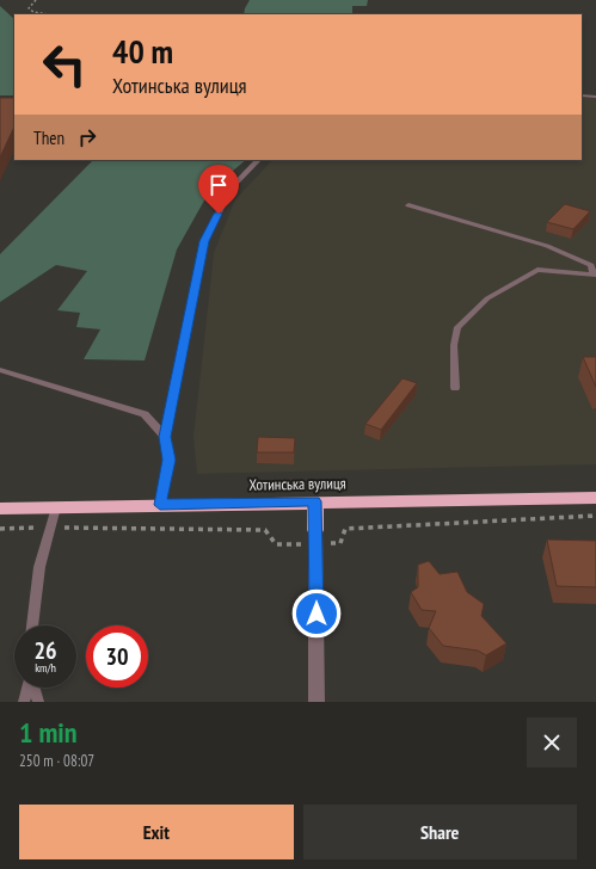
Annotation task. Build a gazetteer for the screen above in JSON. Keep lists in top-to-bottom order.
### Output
{
  "streets": {
    "highway": ["Хотинська вулиця"]
  },
  "page": {
    "turn": ["40 m", "Хотинська вулиця"],
    "then": "Then",
    "speed": "26 km/h",
    "limit": "30",
    "heading": ["1 min", "250 m · 08:07"],
    "buttons": ["Exit", "Share"]
  }
}
